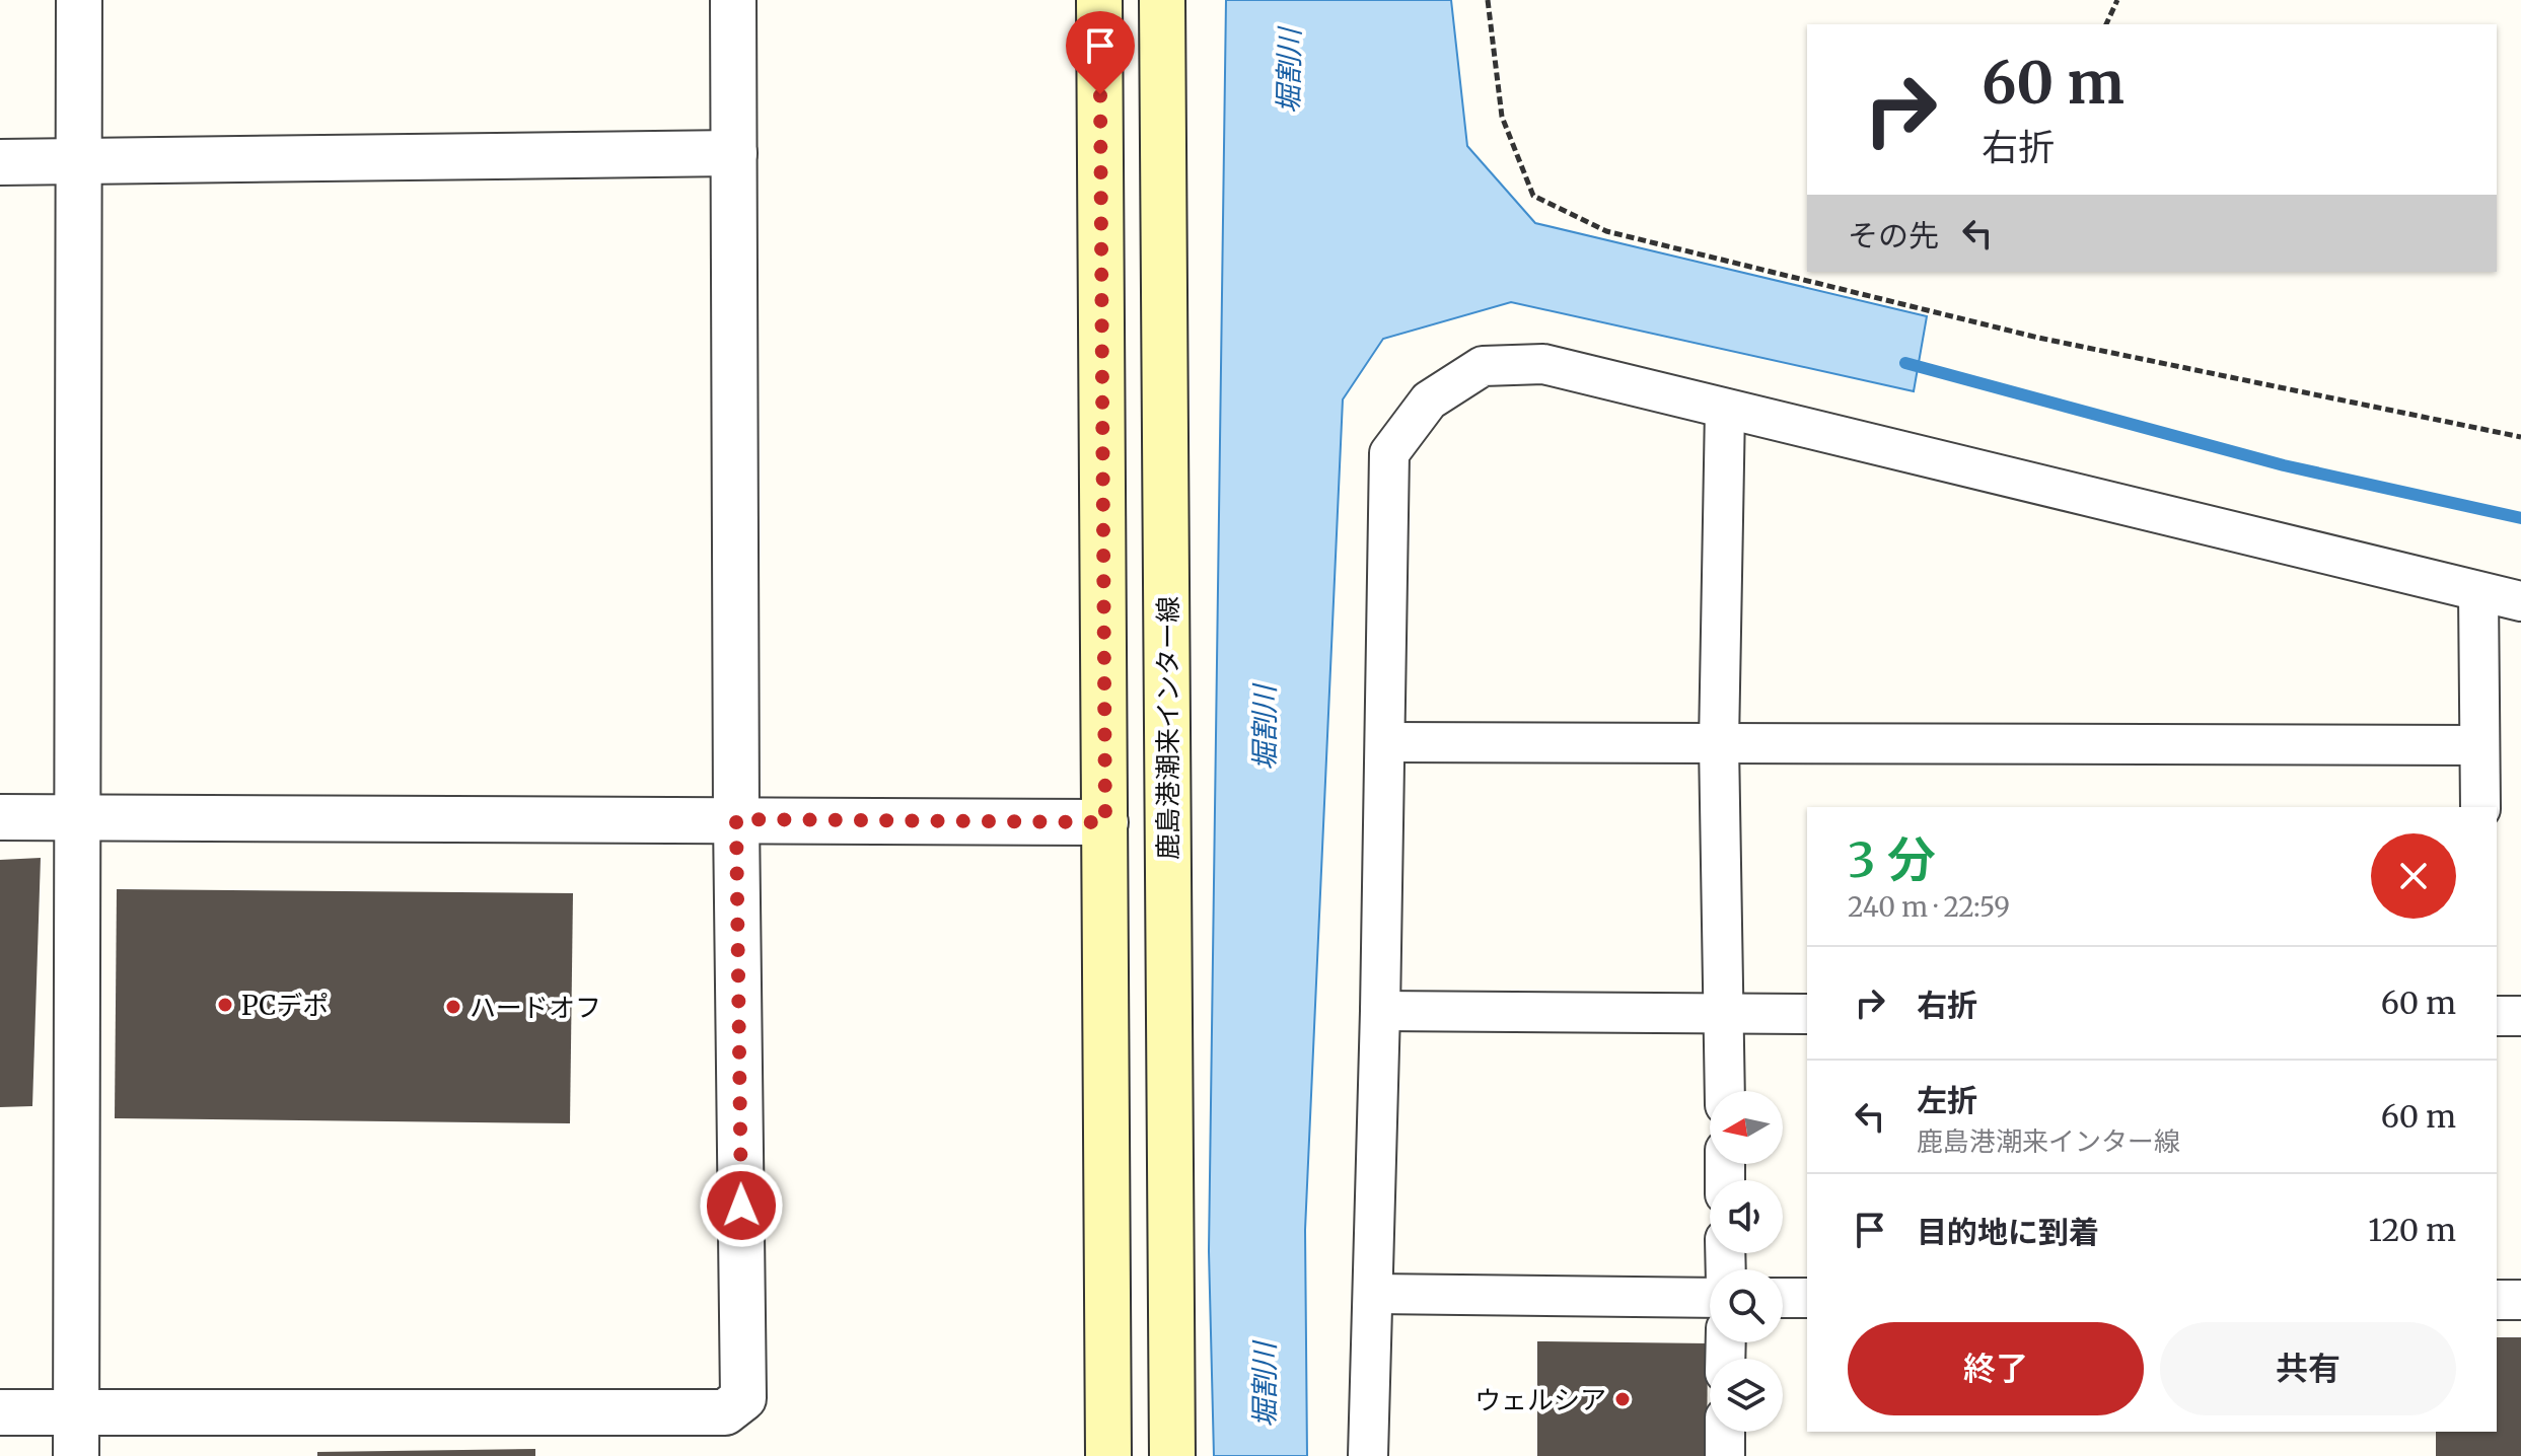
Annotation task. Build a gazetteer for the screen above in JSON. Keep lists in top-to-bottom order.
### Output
{
  "streets": {
    "main road": ["鹿島港潮来インター線"]
  },
  "water": ["堀割川"],
  "places": ["PCデポ", "ハードオフ", "ウェルシア"],
  "north": "left",
  "page": {
    "turn": ["60 m", "右折"],
    "then": "その先",
    "heading": ["3 分", "240 m · 22:59"],
    "list": [
      {
        "name": "右折",
        "value": "60 m"
      },
      {
        "name": "左折",
        "note": "鹿島港潮来インター線",
        "value": "60 m"
      },
      {
        "name": "目的地に到着",
        "value": "120 m"
      }
    ],
    "buttons": ["終了", "共有"]
  }
}
